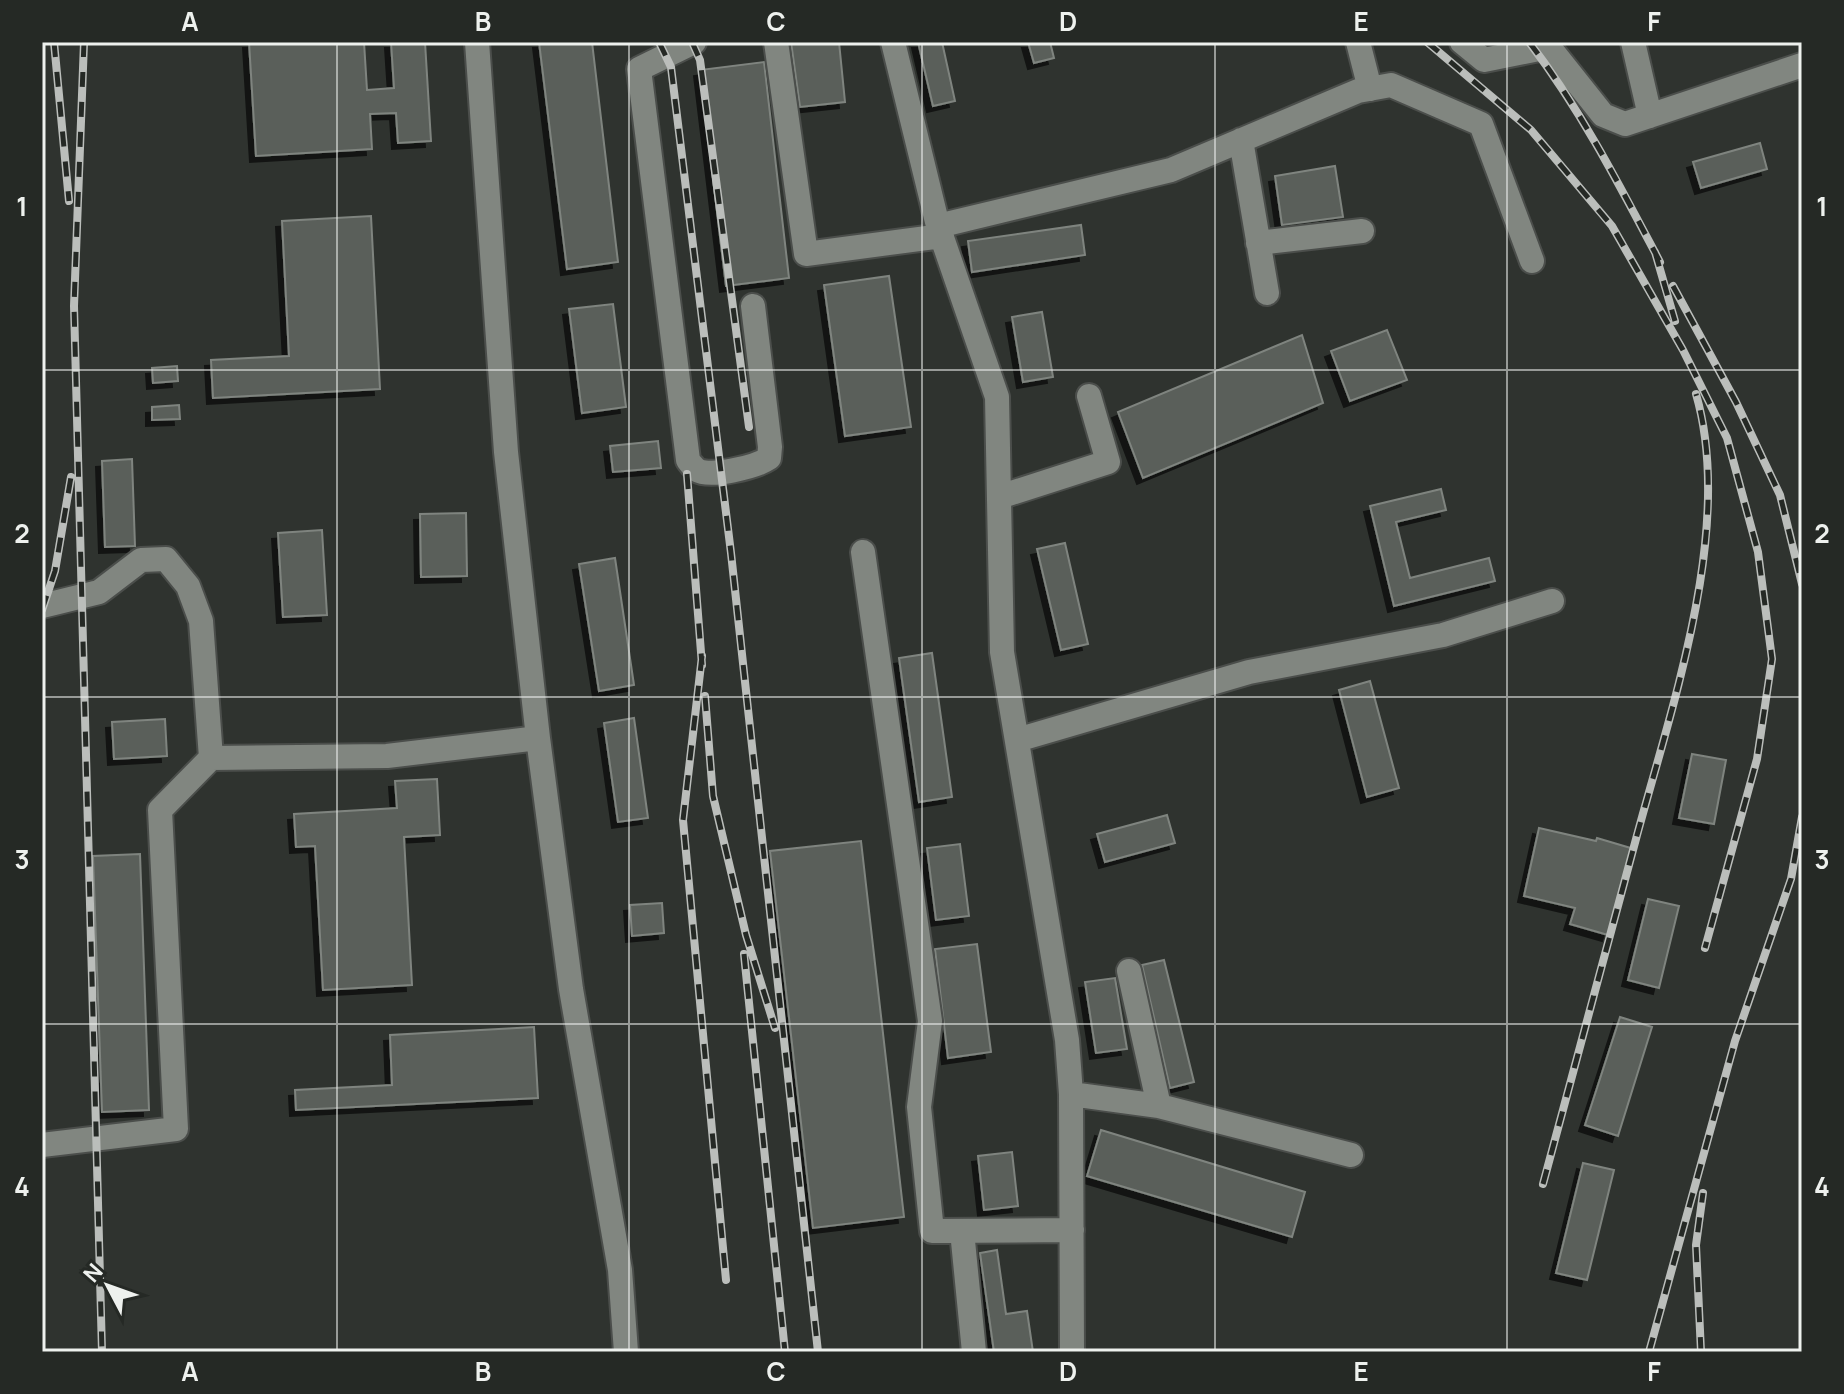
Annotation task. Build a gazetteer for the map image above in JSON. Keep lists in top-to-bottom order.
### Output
{
  "north": "top left",
  "grid": {
    "columns": [
      "A",
      "B",
      "C",
      "D",
      "E",
      "F"
    ],
    "rows": [
      "1",
      "2",
      "3",
      "4"
    ]
  }
}
